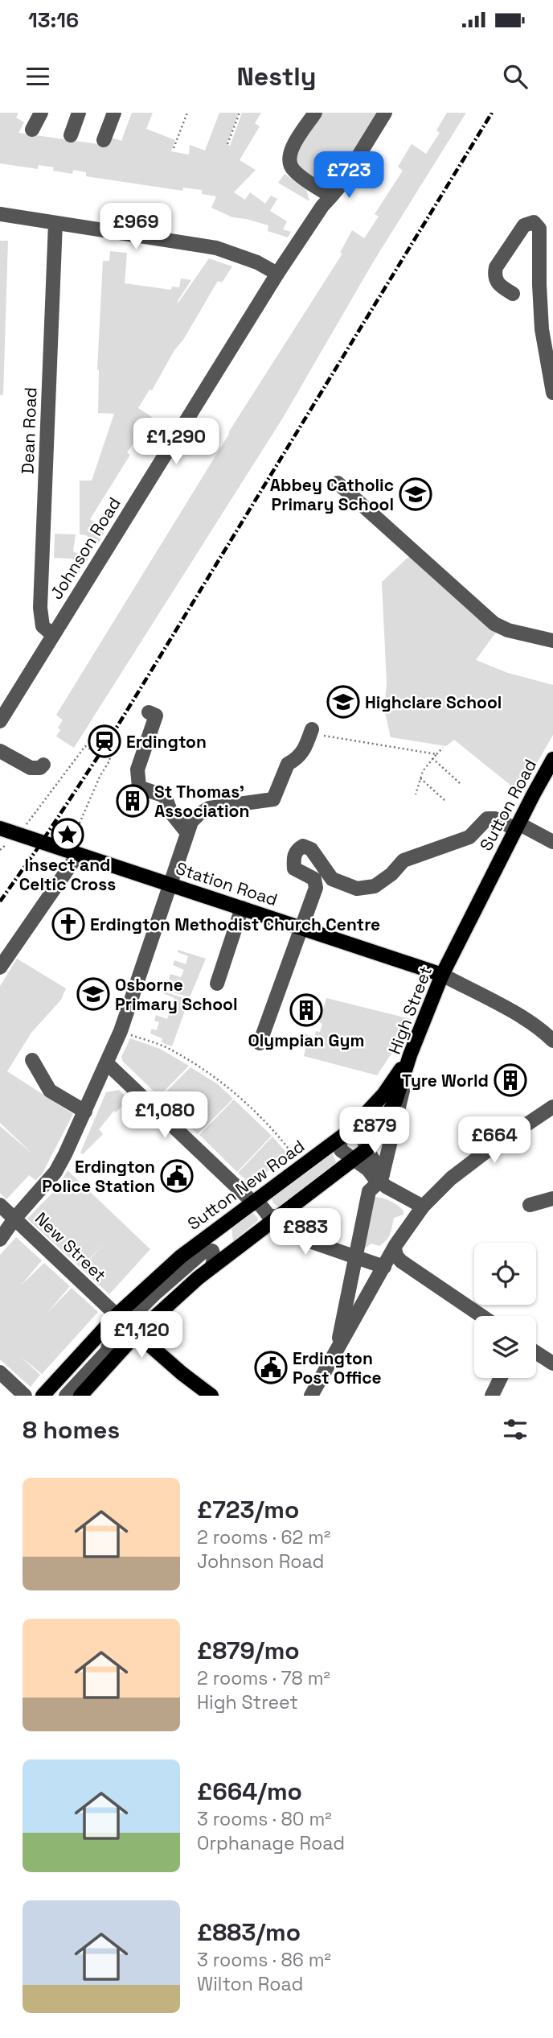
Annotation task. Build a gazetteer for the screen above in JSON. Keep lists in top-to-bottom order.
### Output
{
  "streets": {
    "main road": [
      "Sutton Road",
      "Station Road",
      "High Street",
      "Sutton New Road"
    ],
    "street": ["Dean Road", "Johnson Road", "New Street"]
  },
  "crossings": [
    ["Dean Road", "Johnson Road"],
    ["Sutton Road", "High Street"],
    ["Station Road", "High Street"],
    ["High Street", "Sutton New Road"],
    ["Sutton New Road", "New Street"]
  ],
  "places": {
    "school or university": ["Abbey Catholic Primary School", "Highclare School", "Osborne Primary School"],
    "station": ["Erdington"],
    "building": ["St Thomas' Association", "Olympian Gym", "Tyre World"],
    "place": ["Insect and Celtic Cross"],
    "church": ["Erdington Methodist Church Centre"],
    "public building": ["Erdington Police Station", "Erdington Post Office"]
  },
  "page": {
    "status": "13:16",
    "header": "Nestly",
    "price": [
      "£723",
      "£969",
      "£1,290",
      "£1,080",
      "£879",
      "£664",
      "£883",
      "£1,120"
    ],
    "heading": "8 homes",
    "list": [
      {
        "name": "£723/mo",
        "note": "2 rooms · 62 m² · Johnson Road"
      },
      {
        "name": "£879/mo",
        "note": "2 rooms · 78 m² · High Street"
      },
      {
        "name": "£664/mo",
        "note": "3 rooms · 80 m² · Orphanage Road"
      },
      {
        "name": "£883/mo",
        "note": "3 rooms · 86 m² · Wilton Road"
      }
    ]
  }
}
